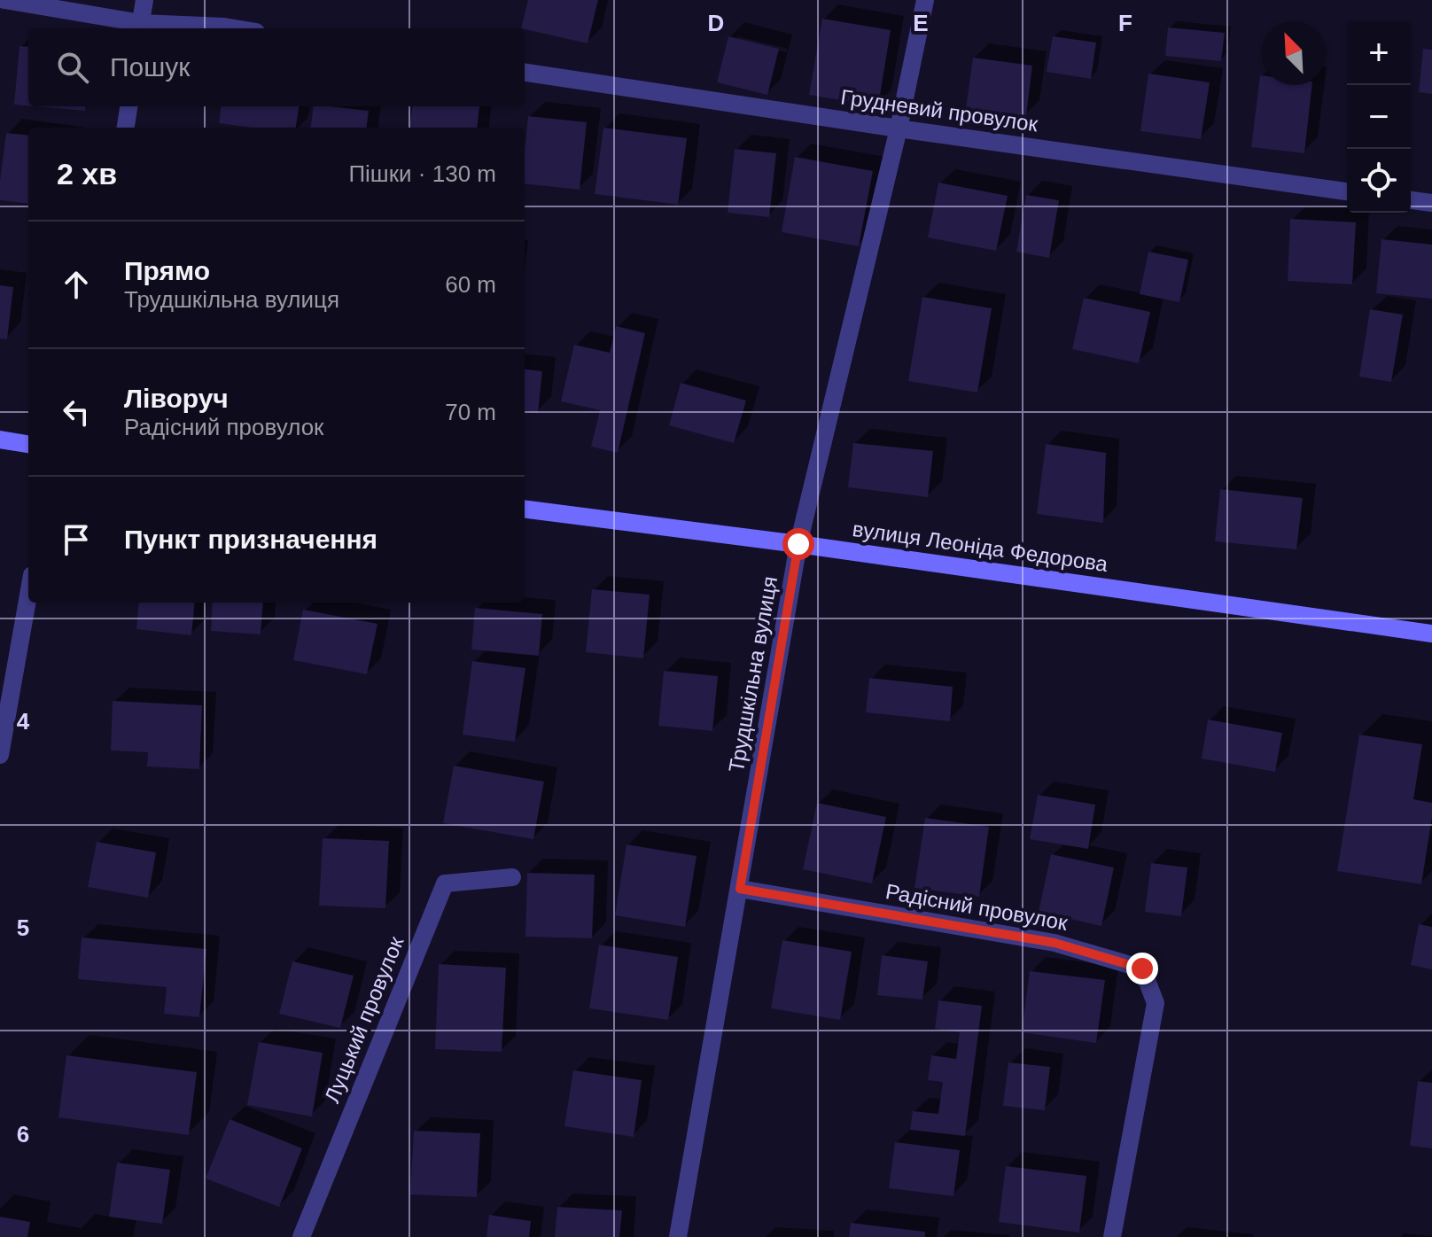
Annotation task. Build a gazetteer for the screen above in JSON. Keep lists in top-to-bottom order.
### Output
{
  "streets": {
    "street": [
      "Грудневий провулок",
      "вулиця Леоніда Федорова",
      "Трудшкільна вулиця",
      "Радісний провулок",
      "Луцький провулок"
    ]
  },
  "crossings": [
    ["Грудневий провулок", "Трудшкільна вулиця"],
    ["вулиця Леоніда Федорова", "Трудшкільна вулиця"],
    ["Трудшкільна вулиця", "Радісний провулок"]
  ],
  "north": "top left",
  "page": {
    "map_buttons": ["+", "−"],
    "search": "Пошук",
    "heading": ["2 хв", "Пішки · 130 m"],
    "list": [
      ["Прямо", "Трудшкільна вулиця", "60 m"],
      ["Ліворуч", "Радісний провулок", "70 m"],
      "Пункт призначення"
    ]
  },
  "grid": {
    "columns": ["D", "E", "F"],
    "rows": ["4", "5", "6"]
  }
}
